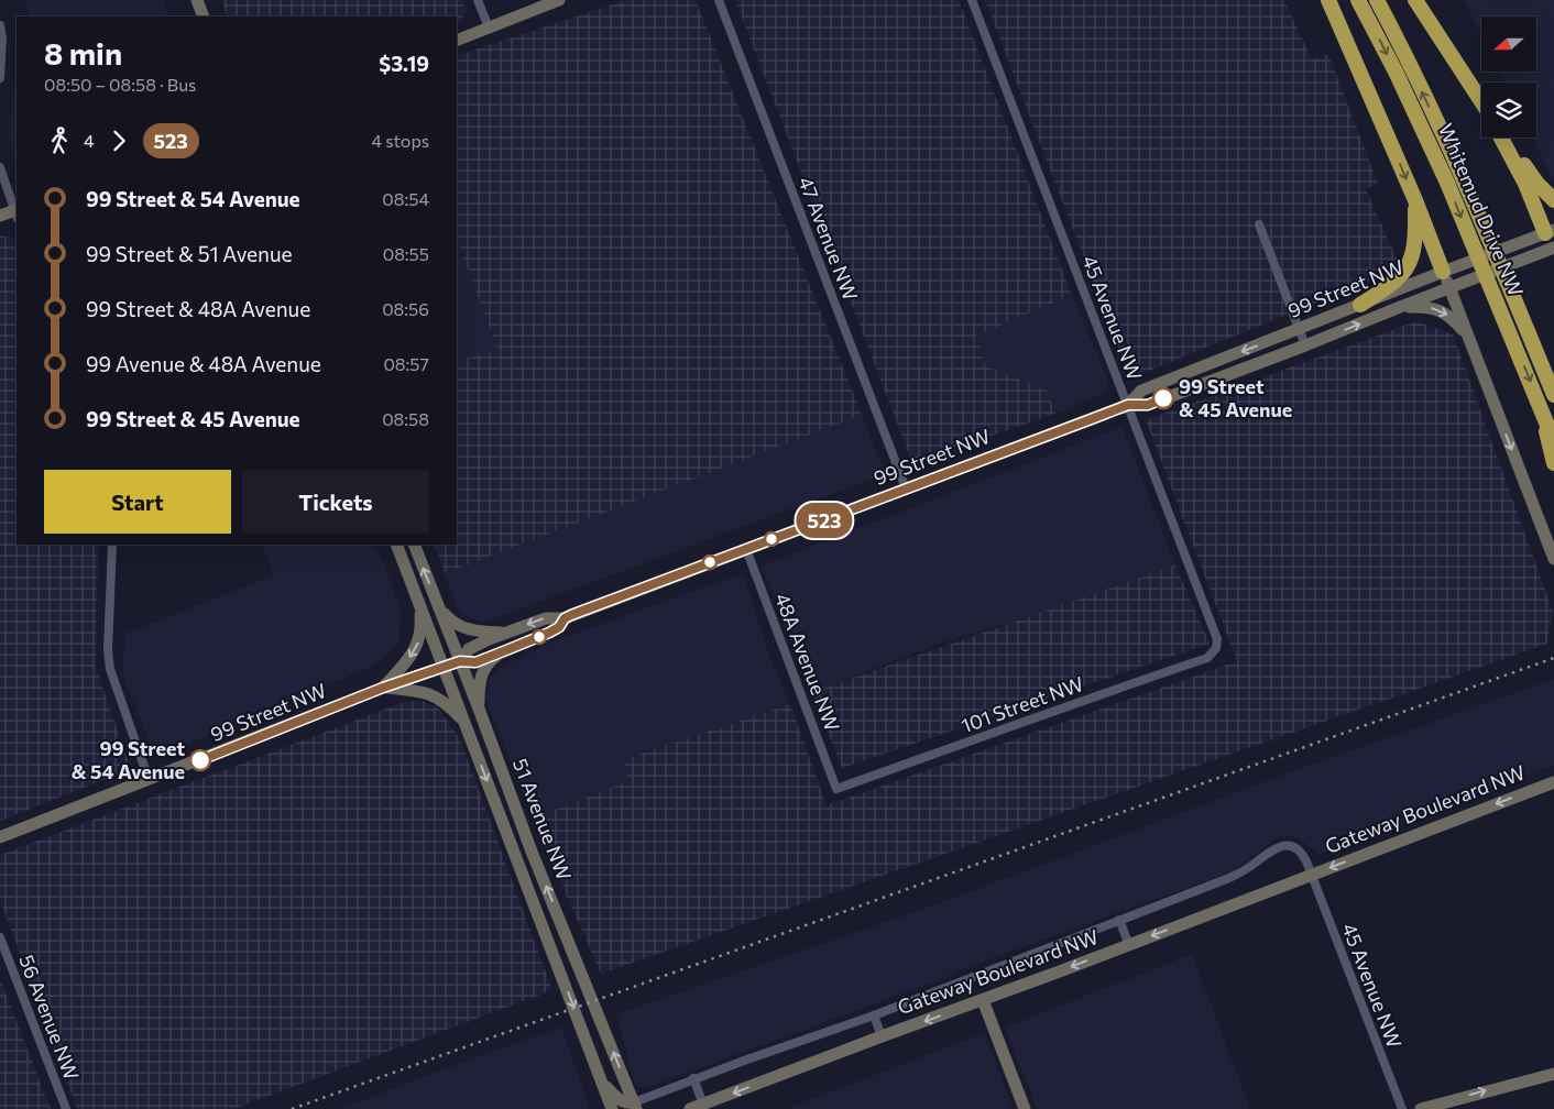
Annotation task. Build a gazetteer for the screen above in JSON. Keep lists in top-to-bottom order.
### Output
{
  "streets": {
    "highway": ["Whitemud Drive NW"],
    "main road": ["99 Street NW", "Gateway Boulevard NW", "51 Avenue NW"],
    "street": [
      "47 Avenue NW",
      "45 Avenue NW",
      "48A Avenue NW",
      "101 Street NW",
      "56 Avenue NW"
    ]
  },
  "crossings": [
    ["47 Avenue NW", "99 Street NW"],
    ["99 Street NW", "45 Avenue NW"],
    ["99 Street NW", "48A Avenue NW"],
    ["99 Street NW", "51 Avenue NW"],
    ["45 Avenue NW", "101 Street NW"],
    ["45 Avenue NW", "Gateway Boulevard NW"],
    ["48A Avenue NW", "101 Street NW"],
    ["Gateway Boulevard NW", "51 Avenue NW"]
  ],
  "places": ["99 Street & 45 Avenue", "99 Street & 54 Avenue"],
  "lines": ["bus line 523"],
  "north": "left",
  "page": {
    "on_map": "523",
    "heading": ["8 min", "08:50 – 08:58 · Bus", "$3.19"],
    "legs": ["4", "523", "4 stops"],
    "list": [
      {
        "name": "99 Street & 54 Avenue",
        "value": "08:54"
      },
      {
        "name": "99 Street & 51 Avenue",
        "value": "08:55"
      },
      {
        "name": "99 Street & 48A Avenue",
        "value": "08:56"
      },
      {
        "name": "99 Avenue & 48A Avenue",
        "value": "08:57"
      },
      {
        "name": "99 Street & 45 Avenue",
        "value": "08:58"
      }
    ],
    "buttons": ["Start", "Tickets"]
  }
}
